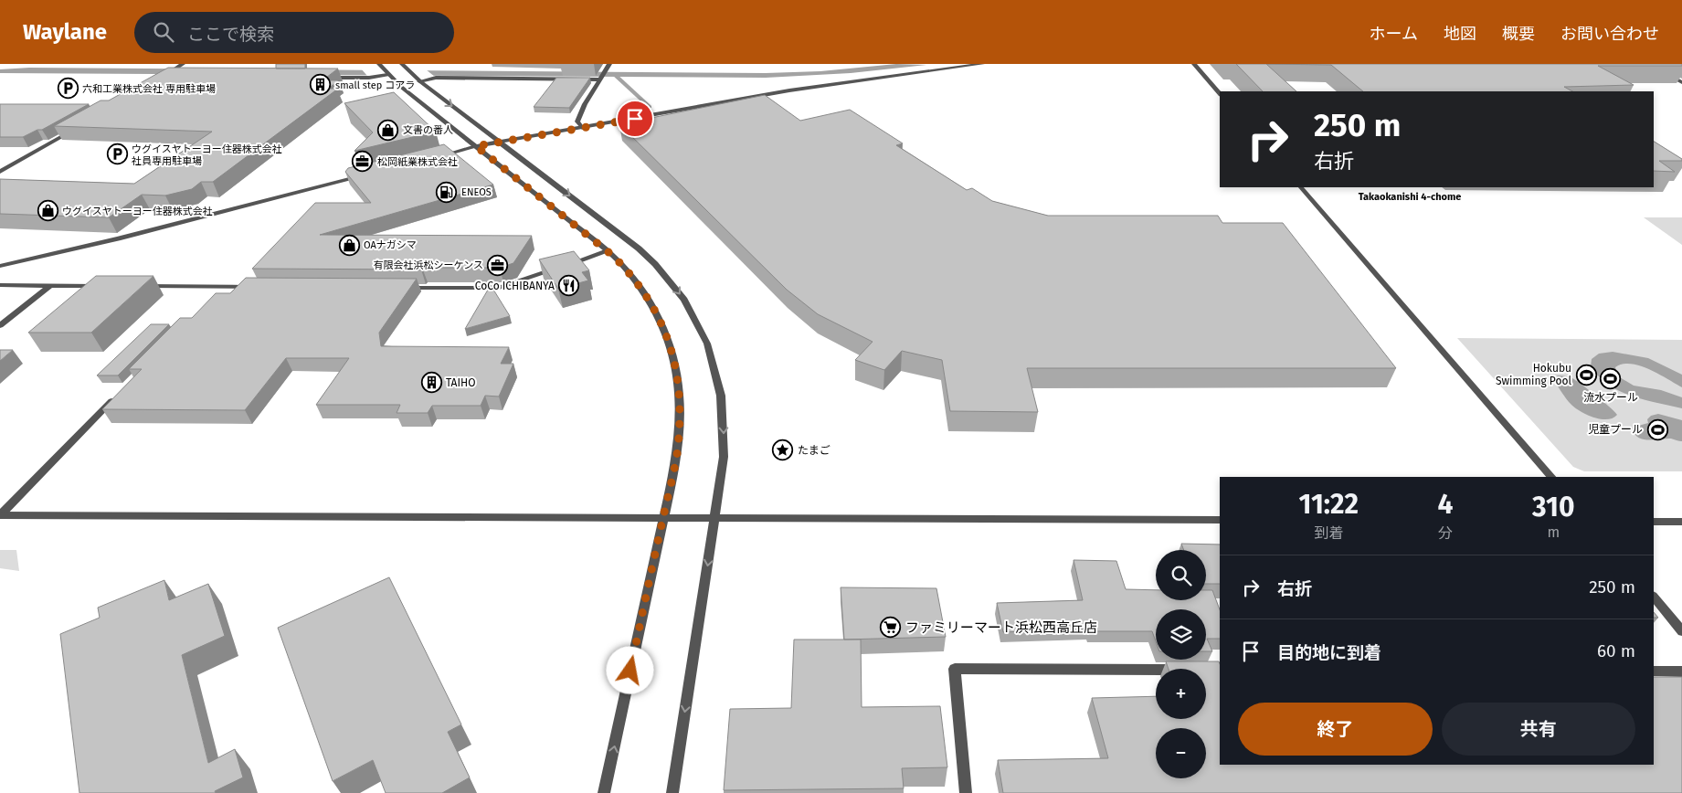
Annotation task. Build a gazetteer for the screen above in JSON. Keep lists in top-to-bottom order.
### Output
{
  "districts": ["Takaokanishi 4-chome"],
  "places": {
    "building": ["small step コアラ", "TAIHO"],
    "parking": ["六和工業株式会社 専用駐車場", "ウグイスヤトーヨー住器株式会社 社員専用駐車場"],
    "shop": ["文書の番人", "ウグイスヤトーヨー住器株式会社", "OAナガシマ"],
    "office": ["松岡紙業株式会社", "有限会社浜松シーケンス"],
    "fuel station": ["ENEOS"],
    "restaurant": ["CoCo ICHIBANYA"],
    "sports": ["Hokubu Swimming Pool", "流水プール", "児童プール"],
    "place": ["たまご"],
    "supermarket": ["ファミリーマート浜松西高丘店"]
  },
  "page": {
    "header": "Waylane",
    "search": "ここで検索",
    "nav": [
      "ホーム",
      "地図",
      "概要",
      "お問い合わせ"
    ],
    "turn": ["250 m", "右折"],
    "eta": [
      "11:22",
      "到着",
      "4",
      "分",
      "310",
      "m"
    ],
    "map_buttons": ["+", "−"],
    "list": [
      {
        "name": "右折",
        "value": "250 m"
      },
      {
        "name": "目的地に到着",
        "value": "60 m"
      }
    ],
    "buttons": ["終了", "共有"]
  }
}
